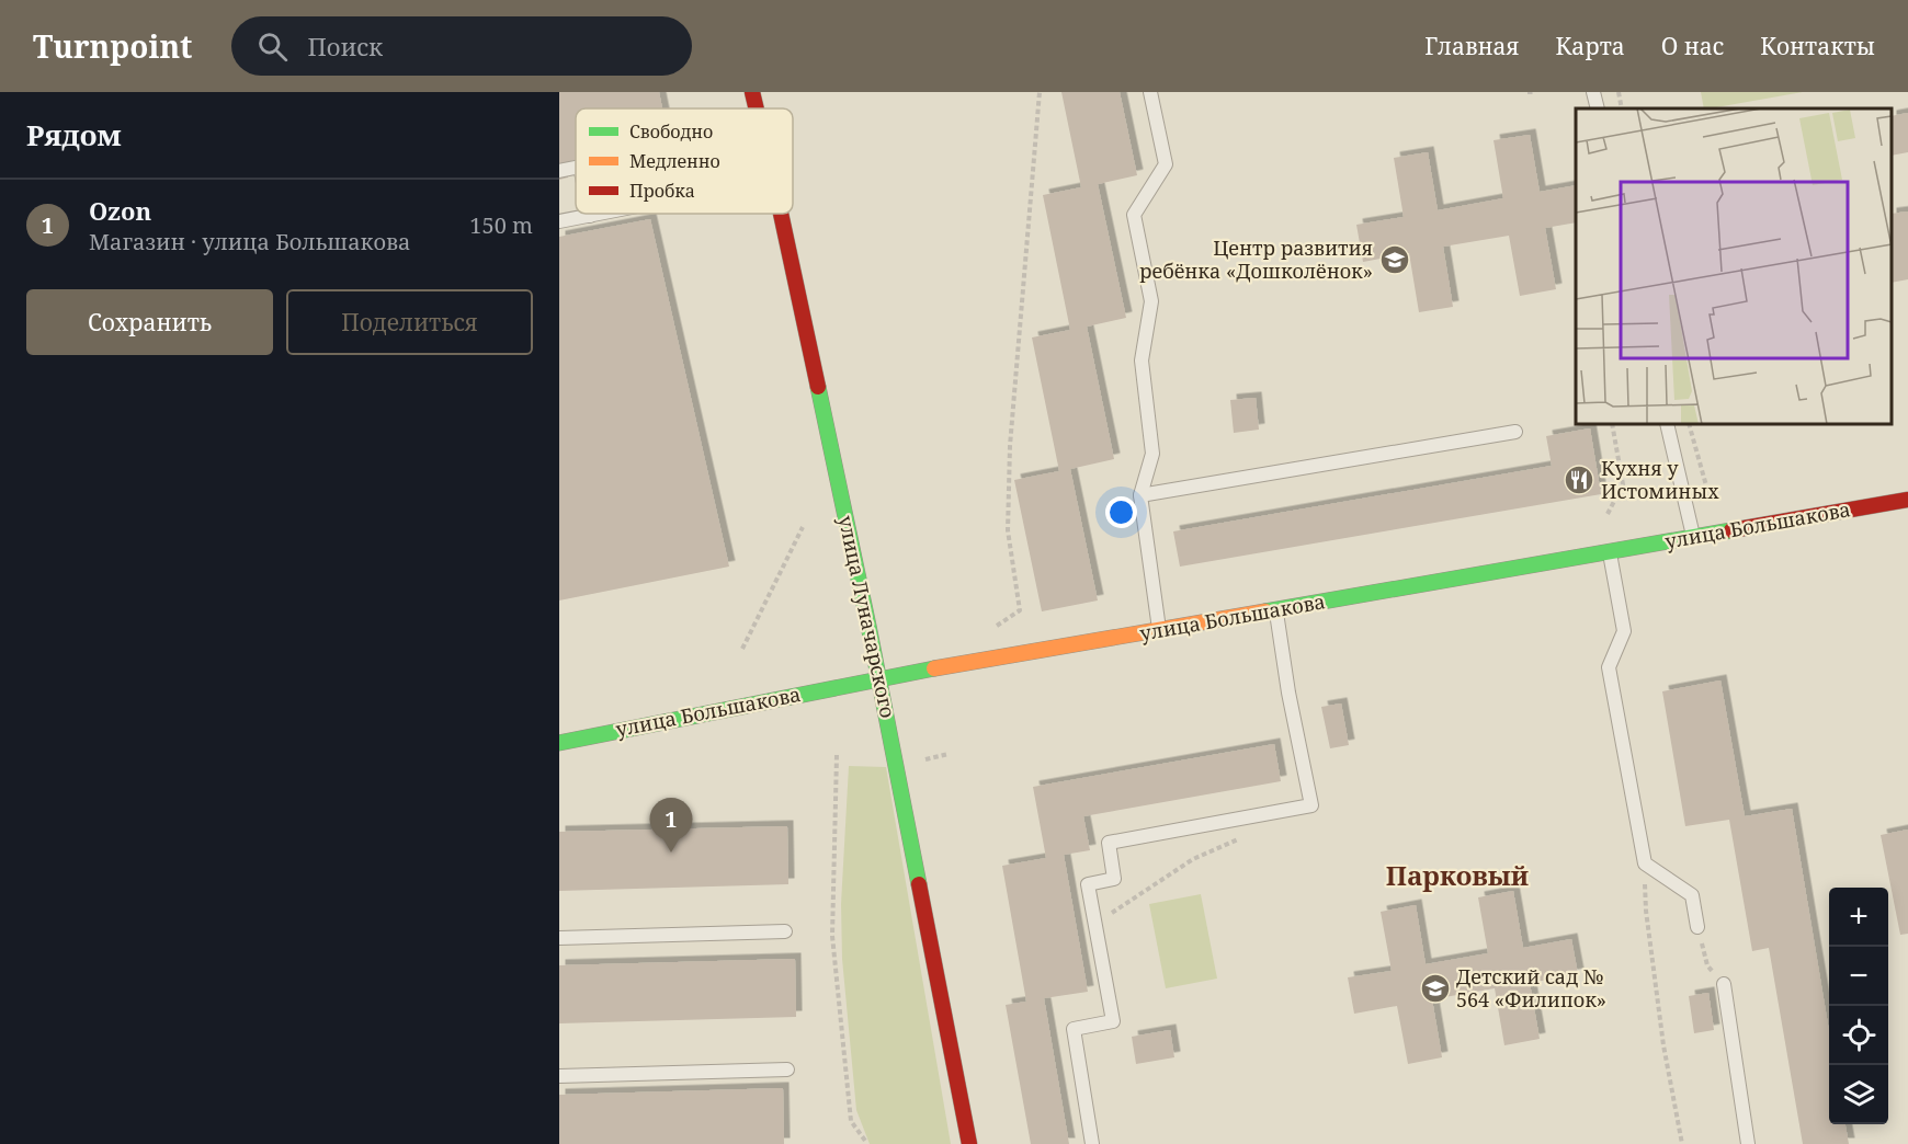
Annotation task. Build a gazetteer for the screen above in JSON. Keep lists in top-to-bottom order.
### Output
{
  "streets": {
    "street": ["улица Большакова", "улица Луначарского"]
  },
  "crossings": [
    ["улица Большакова", "улица Луначарского"]
  ],
  "districts": ["Парковый"],
  "places": {
    "school or university": ["Центр развития ребёнка «Дошколёнок»", "Детский сад № 564 «Филипок»"],
    "restaurant": ["Кухня у Истоминых"]
  },
  "legend": ["Свободно", "Медленно", "Пробка"],
  "page": {
    "header": "Turnpoint",
    "search": "Поиск",
    "nav": [
      "Главная",
      "Карта",
      "О нас",
      "Контакты"
    ],
    "heading": "Рядом",
    "list": [
      {
        "mark": "1",
        "name": "Ozon",
        "note": "Магазин · улица Большакова",
        "value": "150 m"
      }
    ],
    "buttons": ["Сохранить", "Поделиться"],
    "pins": "1",
    "map_buttons": ["+", "−"]
  }
}
